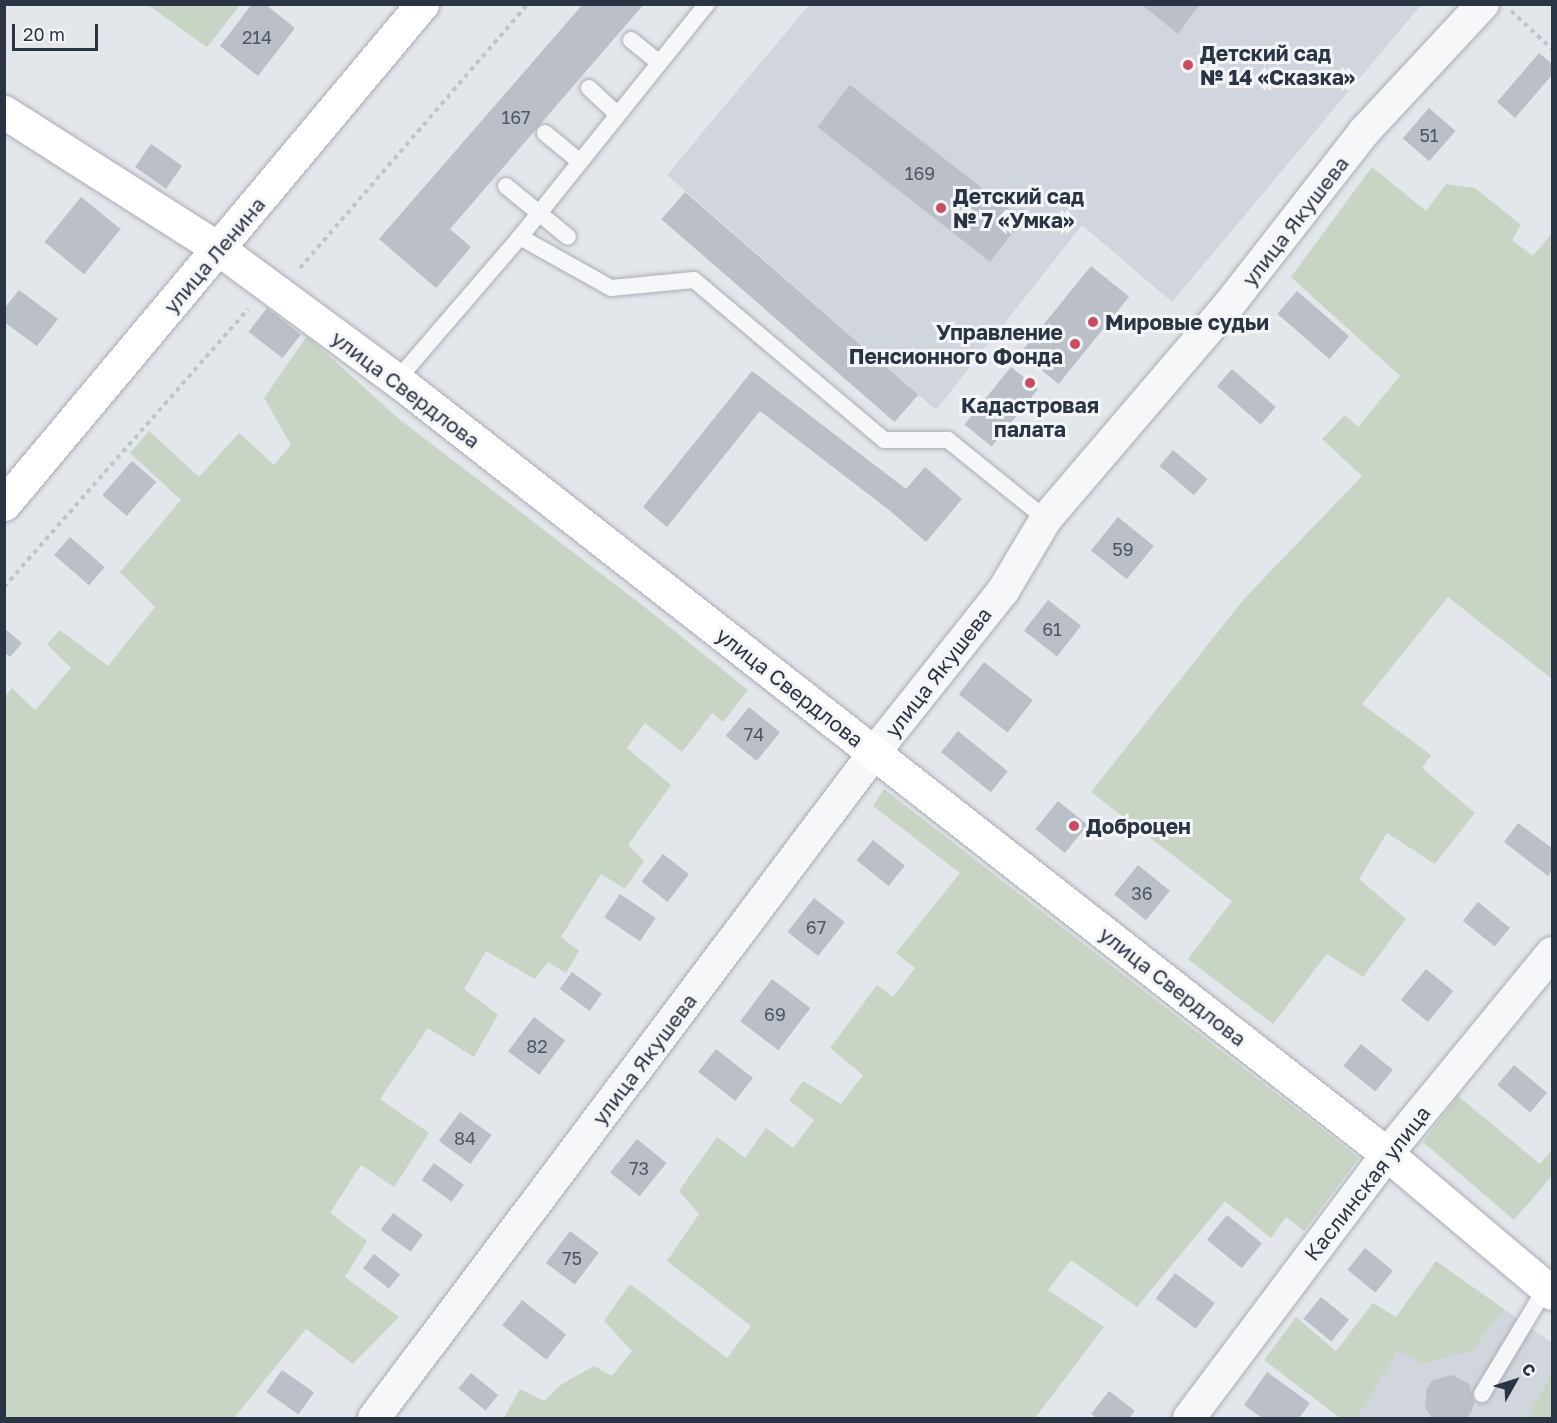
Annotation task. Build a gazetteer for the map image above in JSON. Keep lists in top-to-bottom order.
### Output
{
  "streets": {
    "street": [
      "улица Якушева",
      "улица Ленина",
      "улица Свердлова",
      "Каслинская улица"
    ]
  },
  "crossings": [
    ["улица Якушева", "улица Свердлова"],
    ["улица Ленина", "улица Свердлова"],
    ["улица Свердлова", "Каслинская улица"]
  ],
  "places": [
    "Детский сад № 14 «Сказка»",
    "Детский сад № 7 «Умка»",
    "Мировые судьи",
    "Управление Пенсионного Фонда",
    "Кадастровая палата",
    "Доброцен"
  ],
  "house_numbers": [
    "214",
    "167",
    "51",
    "169",
    "59",
    "61",
    "74",
    "36",
    "67",
    "69",
    "82",
    "84",
    "73",
    "75"
  ],
  "scale_bar": "20 m",
  "north": "top right"
}
